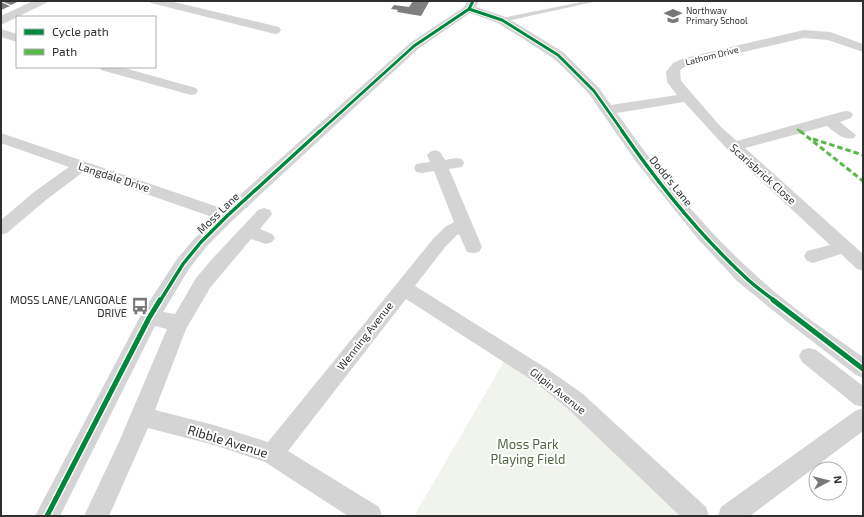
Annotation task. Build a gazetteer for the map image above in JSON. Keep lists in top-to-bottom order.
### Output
{
  "streets": {
    "street": [
      "Lathom Drive",
      "Scarisbrick Close",
      "Langdale Drive",
      "Dodd's Lane",
      "Moss Lane",
      "Wenning Avenue",
      "Gilpin Avenue",
      "Ribble Avenue"
    ]
  },
  "crossings": [
    ["Lathom Drive", "Scarisbrick Close"],
    ["Langdale Drive", "Moss Lane"],
    ["Dodd's Lane", "Moss Lane"],
    ["Wenning Avenue", "Gilpin Avenue"],
    ["Wenning Avenue", "Ribble Avenue"]
  ],
  "parks": ["Moss Park Playing Field"],
  "places": {
    "school or university": ["Northway Primary School"],
    "bus stop": ["MOSS LANE/LANGOALE DRIVE"]
  },
  "legend": ["Cycle path", "Path"],
  "north": "right"
}
